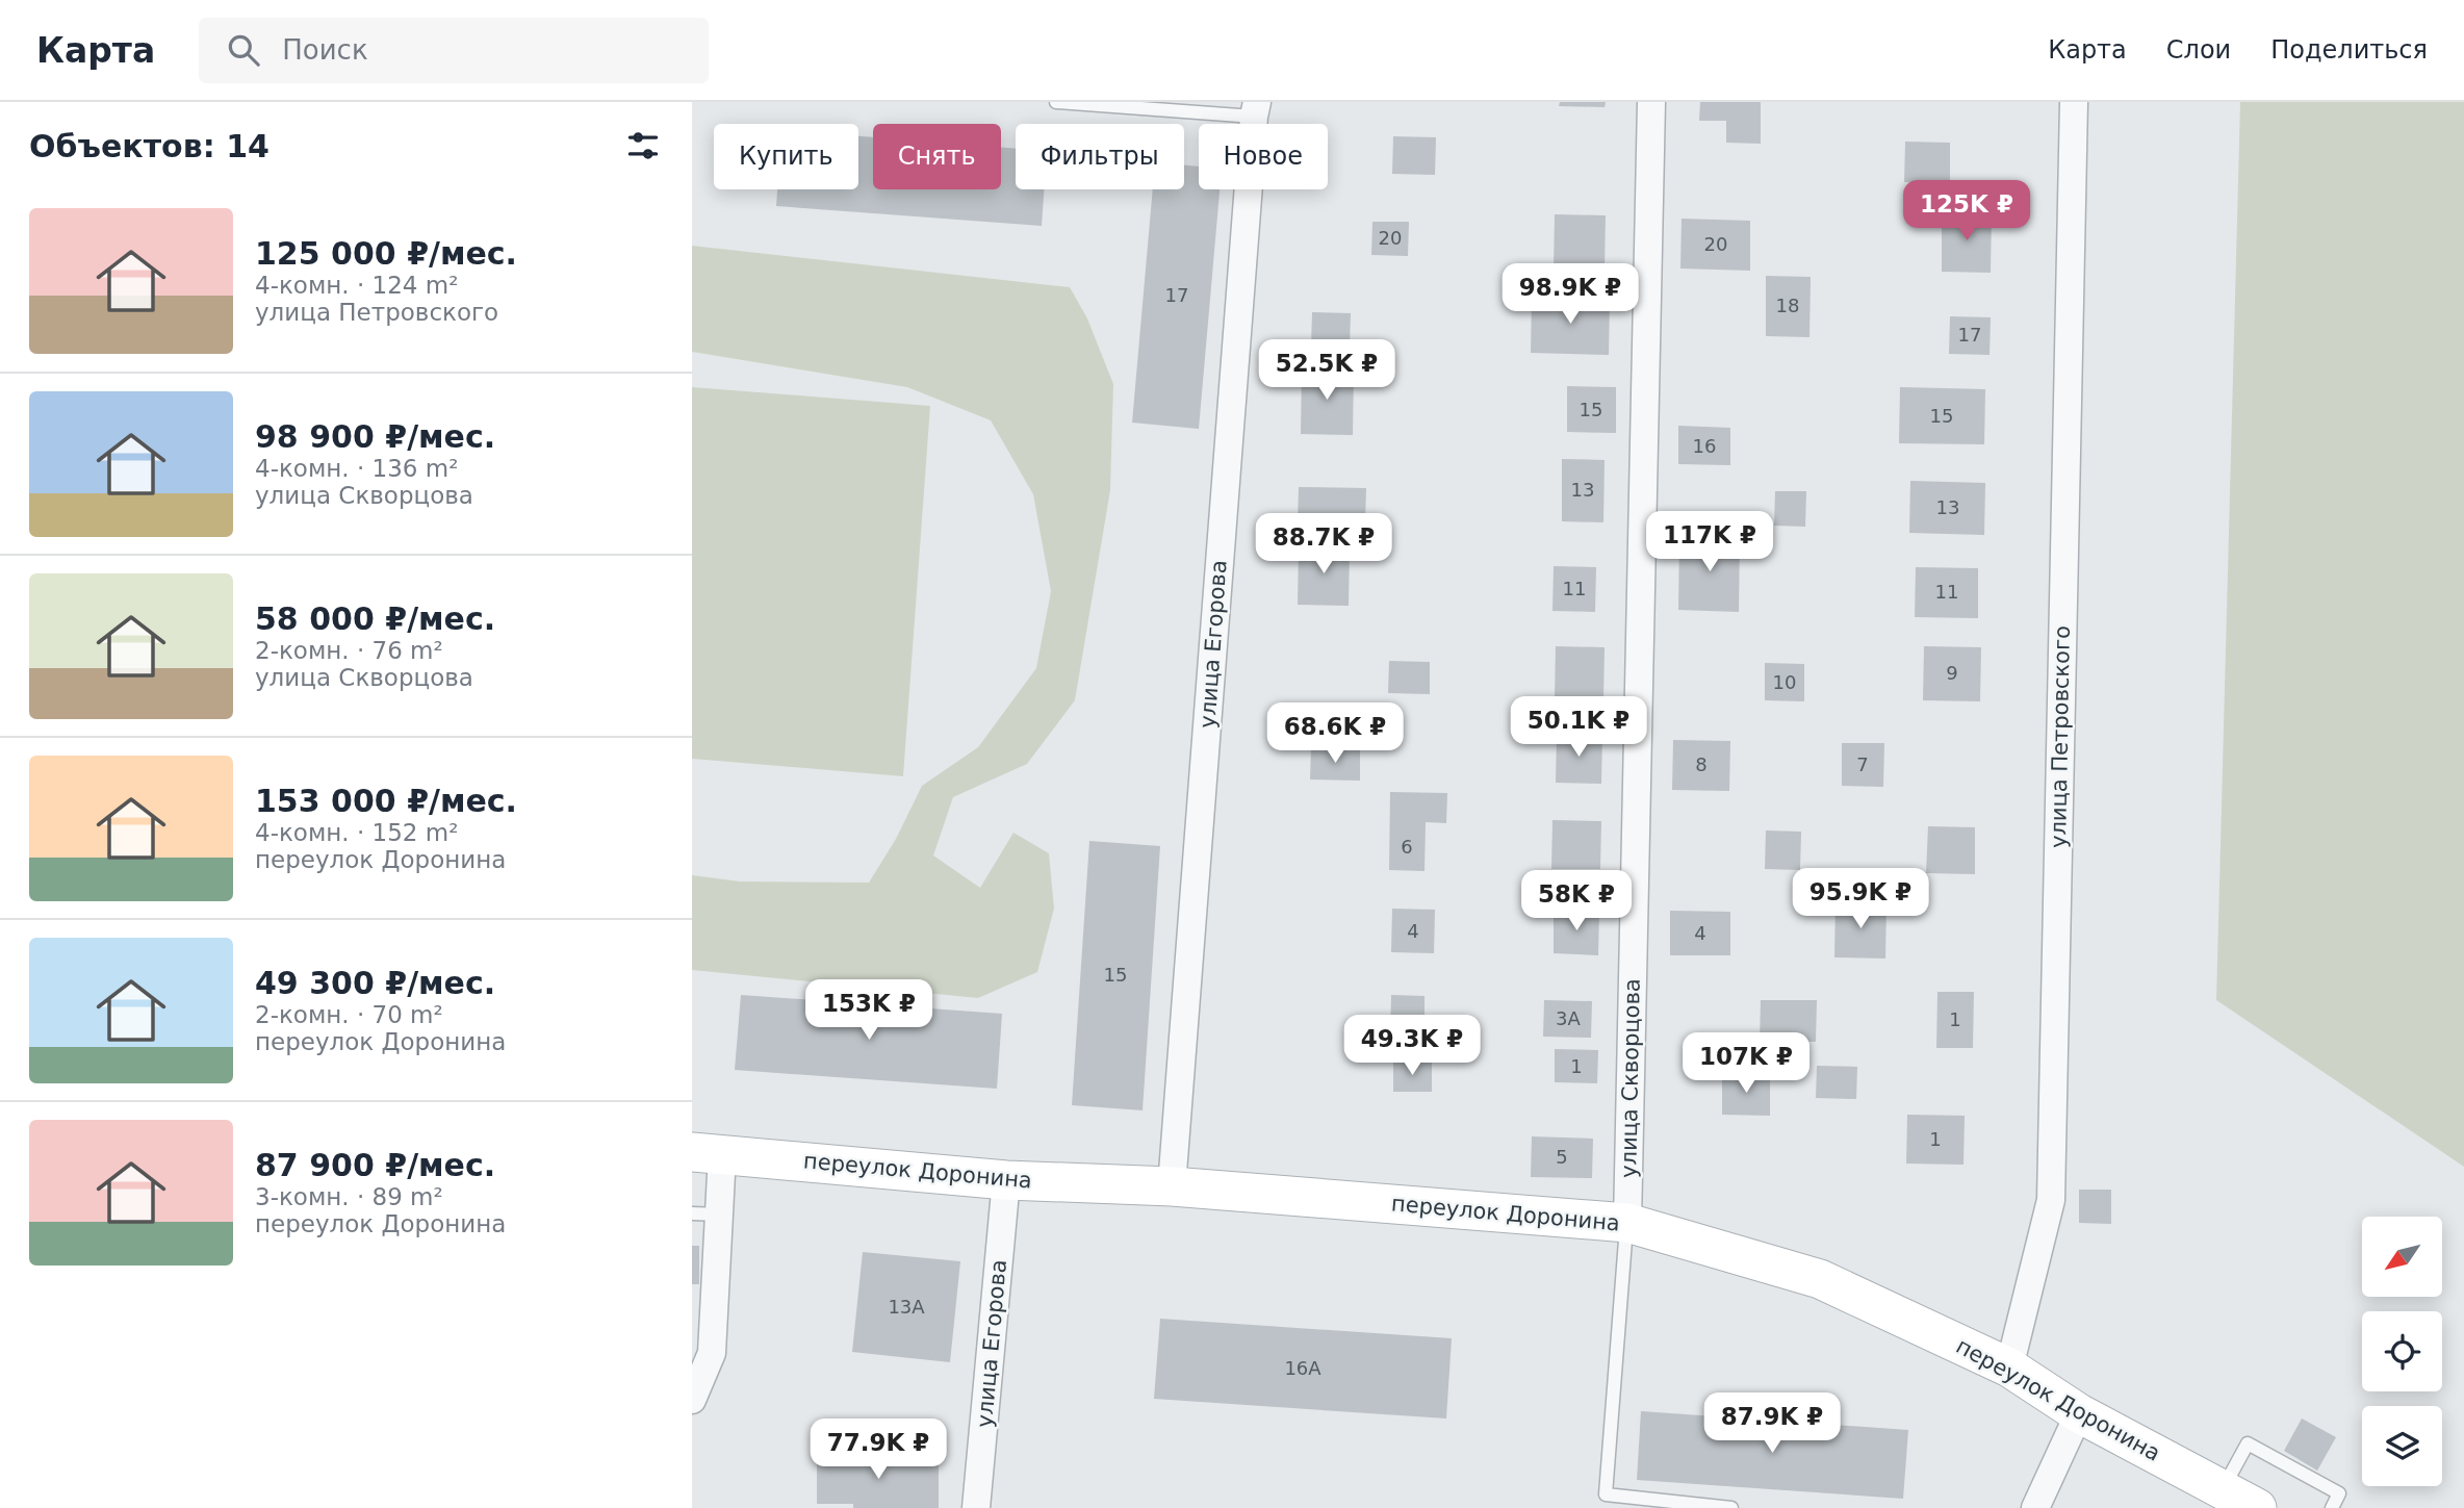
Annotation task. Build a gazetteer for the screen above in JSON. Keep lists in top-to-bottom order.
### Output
{
  "streets": {
    "main road": ["переулок Доронина"],
    "street": ["улица Егорова", "улица Петровского", "улица Скворцова"]
  },
  "crossings": [
    ["улица Егорова", "переулок Доронина"],
    ["улица Петровского", "переулок Доронина"],
    ["улица Скворцова", "переулок Доронина"]
  ],
  "house_numbers": [
    "20",
    "20",
    "17",
    "18",
    "17",
    "15",
    "15",
    "16",
    "13",
    "13",
    "11",
    "11",
    "9",
    "10",
    "8",
    "7",
    "6",
    "4",
    "4",
    "15",
    "3А",
    "1",
    "1",
    "1",
    "5",
    "13А",
    "16А"
  ],
  "north": "bottom left",
  "page": {
    "header": "Карта",
    "search": "Поиск",
    "nav": ["Карта", "Слои", "Поделиться"],
    "heading": "Объектов: 14",
    "chip": [
      "Купить",
      "Снять",
      "Фильтры",
      "Новое"
    ],
    "price": [
      "125K ₽",
      "98.9K ₽",
      "52.5K ₽",
      "117K ₽",
      "88.7K ₽",
      "50.1K ₽",
      "68.6K ₽",
      "95.9K ₽",
      "58K ₽",
      "153K ₽",
      "49.3K ₽",
      "107K ₽",
      "87.9K ₽",
      "77.9K ₽"
    ],
    "list": [
      {
        "name": "125 000 ₽/мес.",
        "note": "4-комн. · 124 m² · улица Петровского"
      },
      {
        "name": "98 900 ₽/мес.",
        "note": "4-комн. · 136 m² · улица Скворцова"
      },
      {
        "name": "58 000 ₽/мес.",
        "note": "2-комн. · 76 m² · улица Скворцова"
      },
      {
        "name": "153 000 ₽/мес.",
        "note": "4-комн. · 152 m² · переулок Доронина"
      },
      {
        "name": "49 300 ₽/мес.",
        "note": "2-комн. · 70 m² · переулок Доронина"
      },
      {
        "name": "87 900 ₽/мес.",
        "note": "3-комн. · 89 m² · переулок Доронина"
      }
    ]
  }
}
